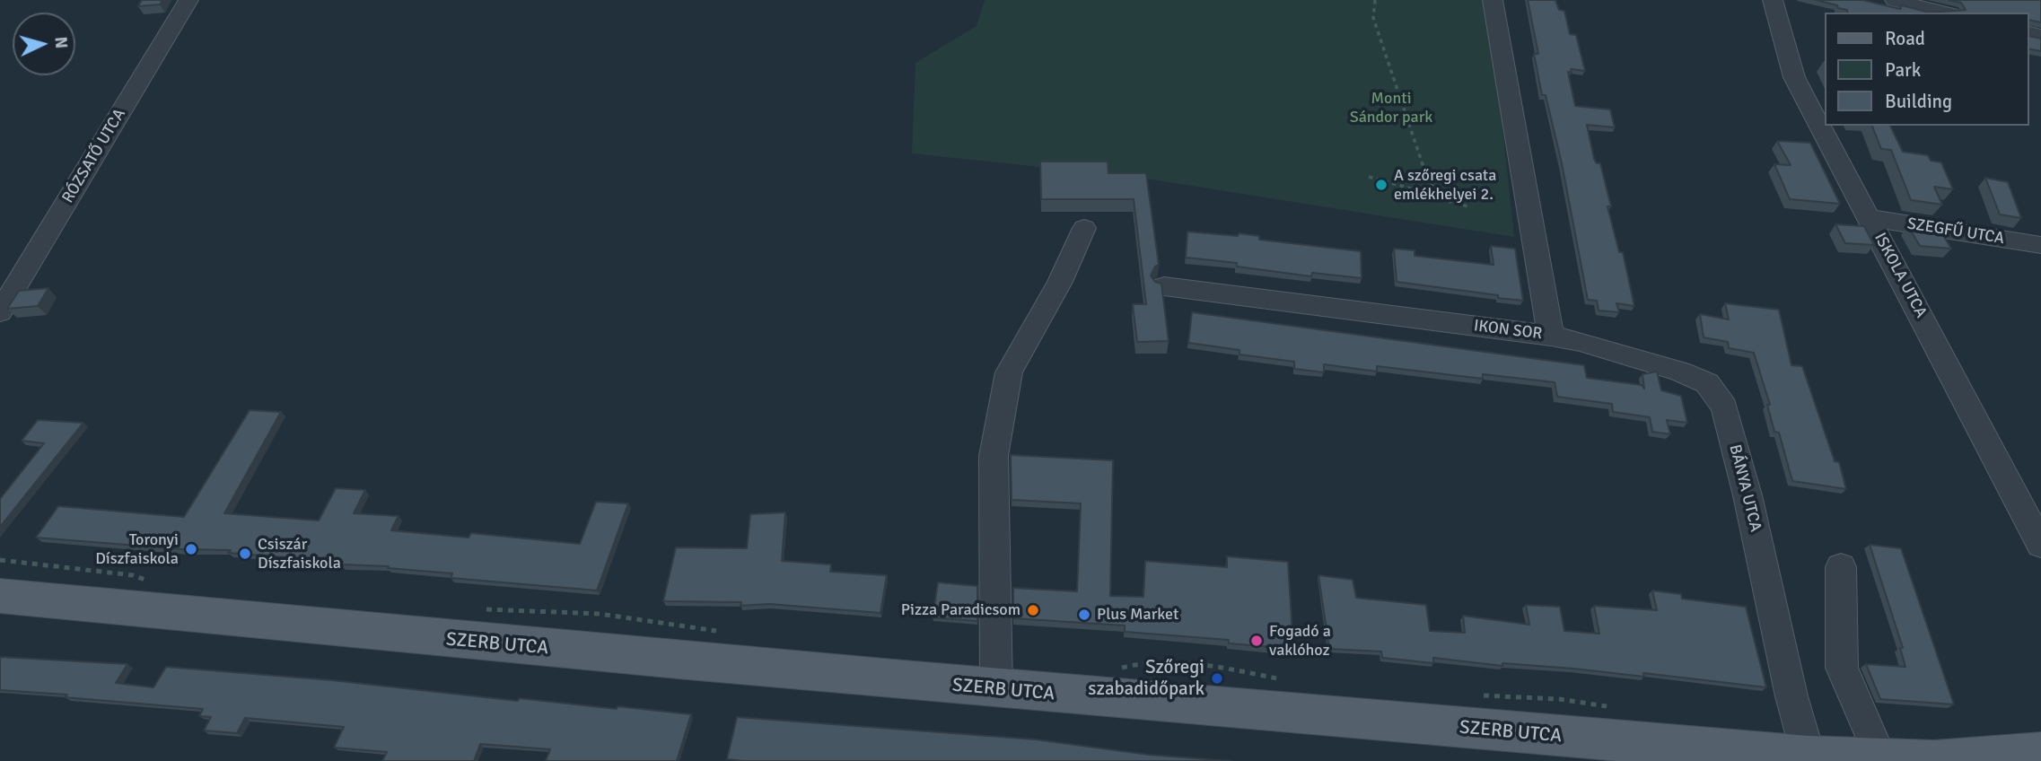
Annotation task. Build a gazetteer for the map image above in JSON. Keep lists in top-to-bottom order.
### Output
{
  "streets": {
    "main road": ["SZERB UTCA"],
    "street": [
      "RÓZSATŐ UTCA",
      "SZEGFŰ UTCA",
      "ISKOLA UTCA",
      "IKON SOR",
      "BÁNYA UTCA"
    ]
  },
  "crossings": [
    ["SZEGFŰ UTCA", "ISKOLA UTCA"],
    ["IKON SOR", "BÁNYA UTCA"],
    ["BÁNYA UTCA", "SZERB UTCA"]
  ],
  "parks": ["Monti Sándor park"],
  "places": [
    "A szőregi csata emlékhelyei 2.",
    "Toronyi Díszfaiskola",
    "Csiszár Díszfaiskola",
    "Pizza Paradicsom",
    "Plus Market",
    "Fogadó a vaklóhoz",
    "Szőregi szabadidőpark"
  ],
  "legend": ["Road", "Park", "Building"],
  "north": "right"
}
